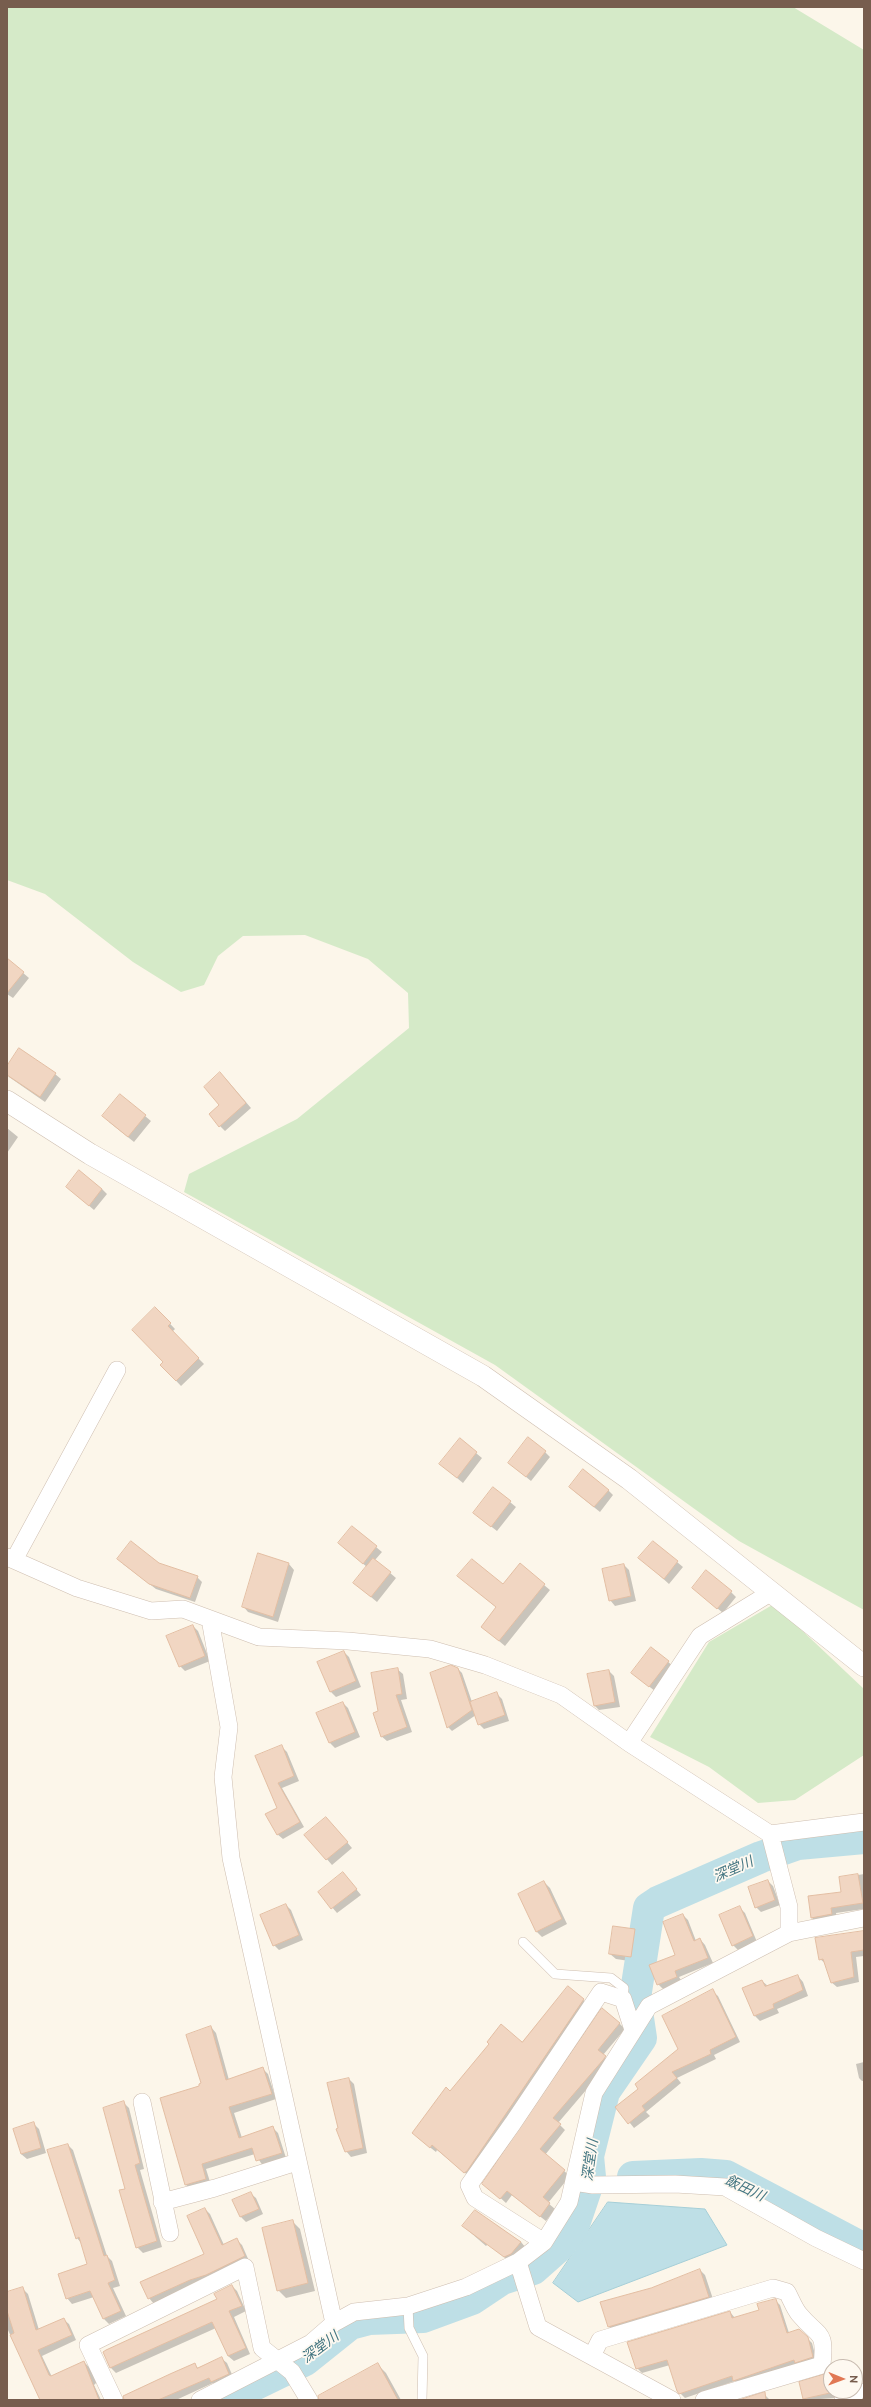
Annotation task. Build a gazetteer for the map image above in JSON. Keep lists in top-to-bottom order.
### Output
{
  "water": ["深堂川", "飯田川"],
  "north": "right"
}
